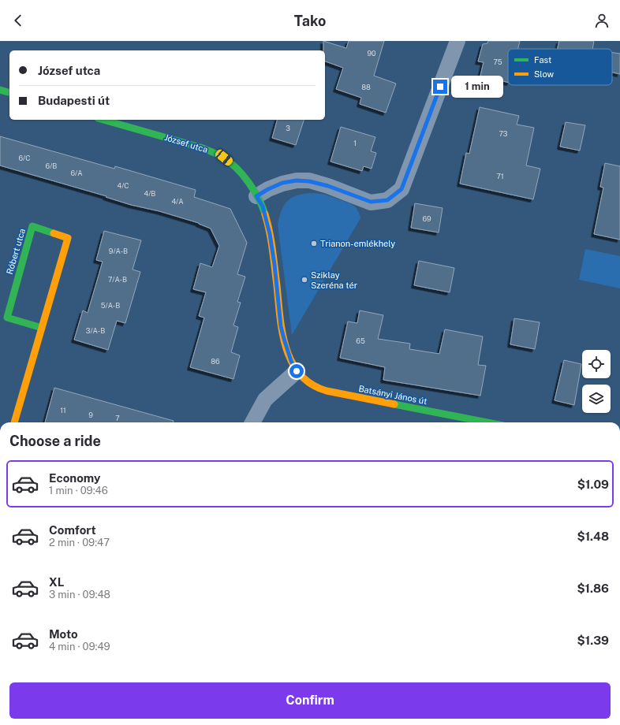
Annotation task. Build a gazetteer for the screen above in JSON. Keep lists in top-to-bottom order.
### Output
{
  "streets": {
    "street": ["József utca", "Róbert utca", "Batsányi János út"]
  },
  "crossings": [
    ["József utca", "Batsányi János út"]
  ],
  "places": ["Trianon-emlékhely", "Sziklay Szeréna tér"],
  "house_numbers": [
    "90",
    "75",
    "88",
    "3",
    "73",
    "1",
    "6/C",
    "6/B",
    "6/A",
    "71",
    "4/C",
    "4/B",
    "4/A",
    "69",
    "9/A-B",
    "7/A-B",
    "5/A-B",
    "3/A-B",
    "65",
    "86",
    "11",
    "9",
    "7"
  ],
  "legend": ["Fast", "Slow"],
  "page": {
    "header": "Tako",
    "banner": ["József utca", "Budapesti út"],
    "bubble": "1 min",
    "heading": "Choose a ride",
    "list": [
      {
        "name": "Economy",
        "note": "1 min · 09:46",
        "value": "$1.09"
      },
      {
        "name": "Comfort",
        "note": "2 min · 09:47",
        "value": "$1.48"
      },
      {
        "name": "XL",
        "note": "3 min · 09:48",
        "value": "$1.86"
      },
      {
        "name": "Moto",
        "note": "4 min · 09:49",
        "value": "$1.39"
      }
    ],
    "buttons": "Confirm"
  }
}
